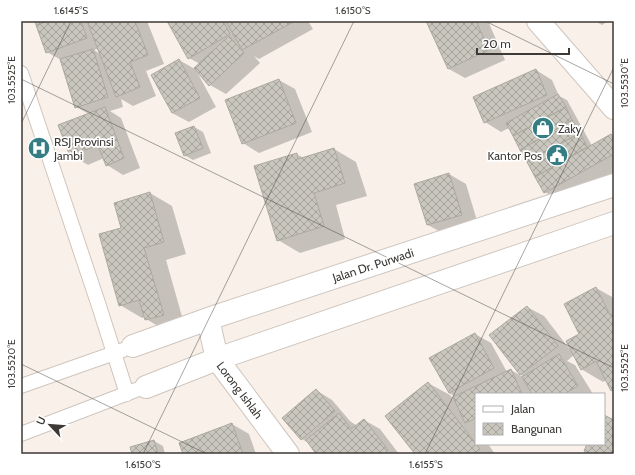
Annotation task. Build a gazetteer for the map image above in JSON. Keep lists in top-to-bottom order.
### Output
{
  "streets": {
    "street": ["Jalan Dr. Purwadi", "Lorong Ishlah"]
  },
  "crossings": [
    ["Jalan Dr. Purwadi", "Lorong Ishlah"]
  ],
  "places": {
    "shop": ["Zaky"],
    "hospital": ["RSJ Provinsi Jambi"],
    "public building": ["Kantor Pos"]
  },
  "legend": ["Jalan", "Bangunan"],
  "scale_bar": "20 m",
  "north": "top left",
  "coordinates": [
    "1.6145°S",
    "1.6150°S",
    "103.5525°E",
    "103.5530°E",
    "103.5520°E",
    "1.6155°S"
  ]
}
